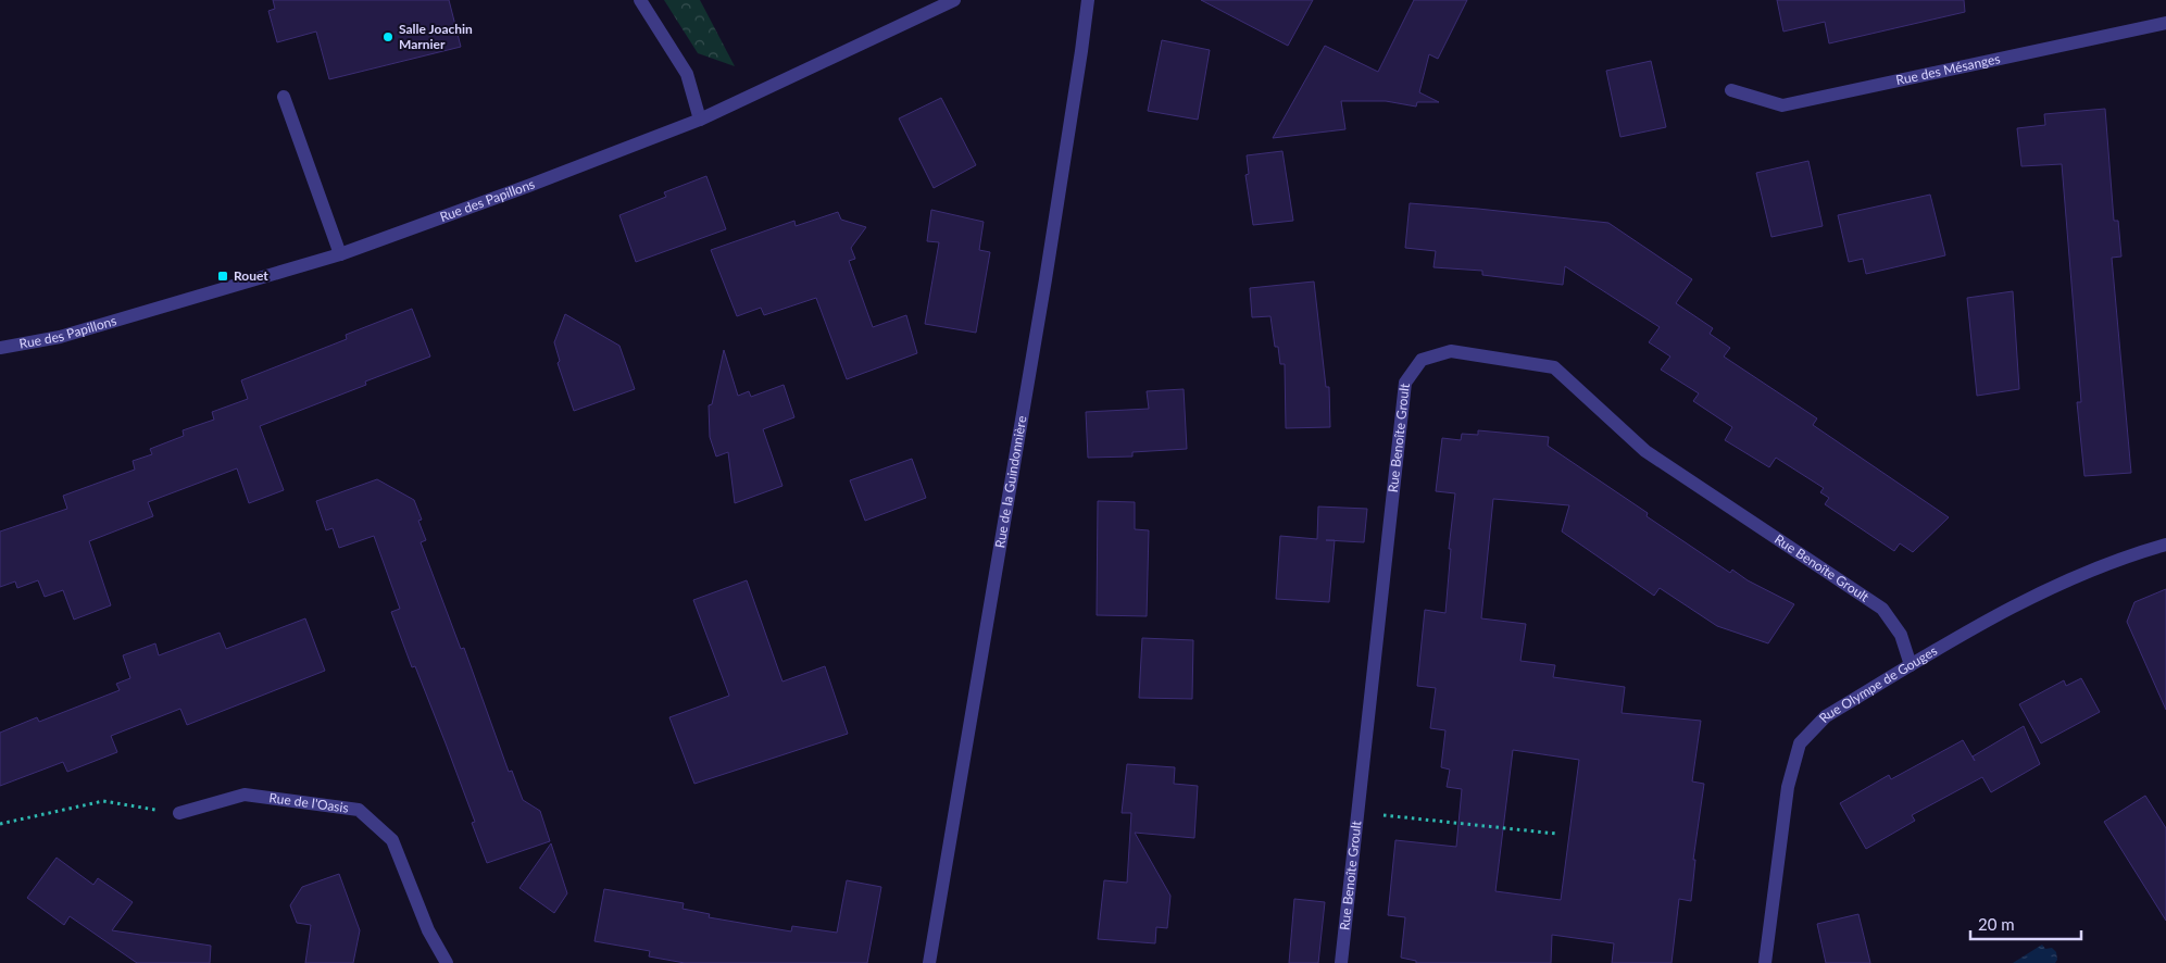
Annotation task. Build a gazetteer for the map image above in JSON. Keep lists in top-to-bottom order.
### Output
{
  "streets": {
    "street": [
      "Rue des Mésanges",
      "Rue des Papillons",
      "Rue Benoîte Groult",
      "Rue de la Guindonnière",
      "Rue Olympe de Gouges",
      "Rue de l'Oasis"
    ]
  },
  "crossings": [
    ["Rue Benoîte Groult", "Rue Olympe de Gouges"]
  ],
  "places": {
    "other": ["Salle Joachin Marnier"],
    "transit": ["Rouet"]
  },
  "scale_bar": "20 m"
}
